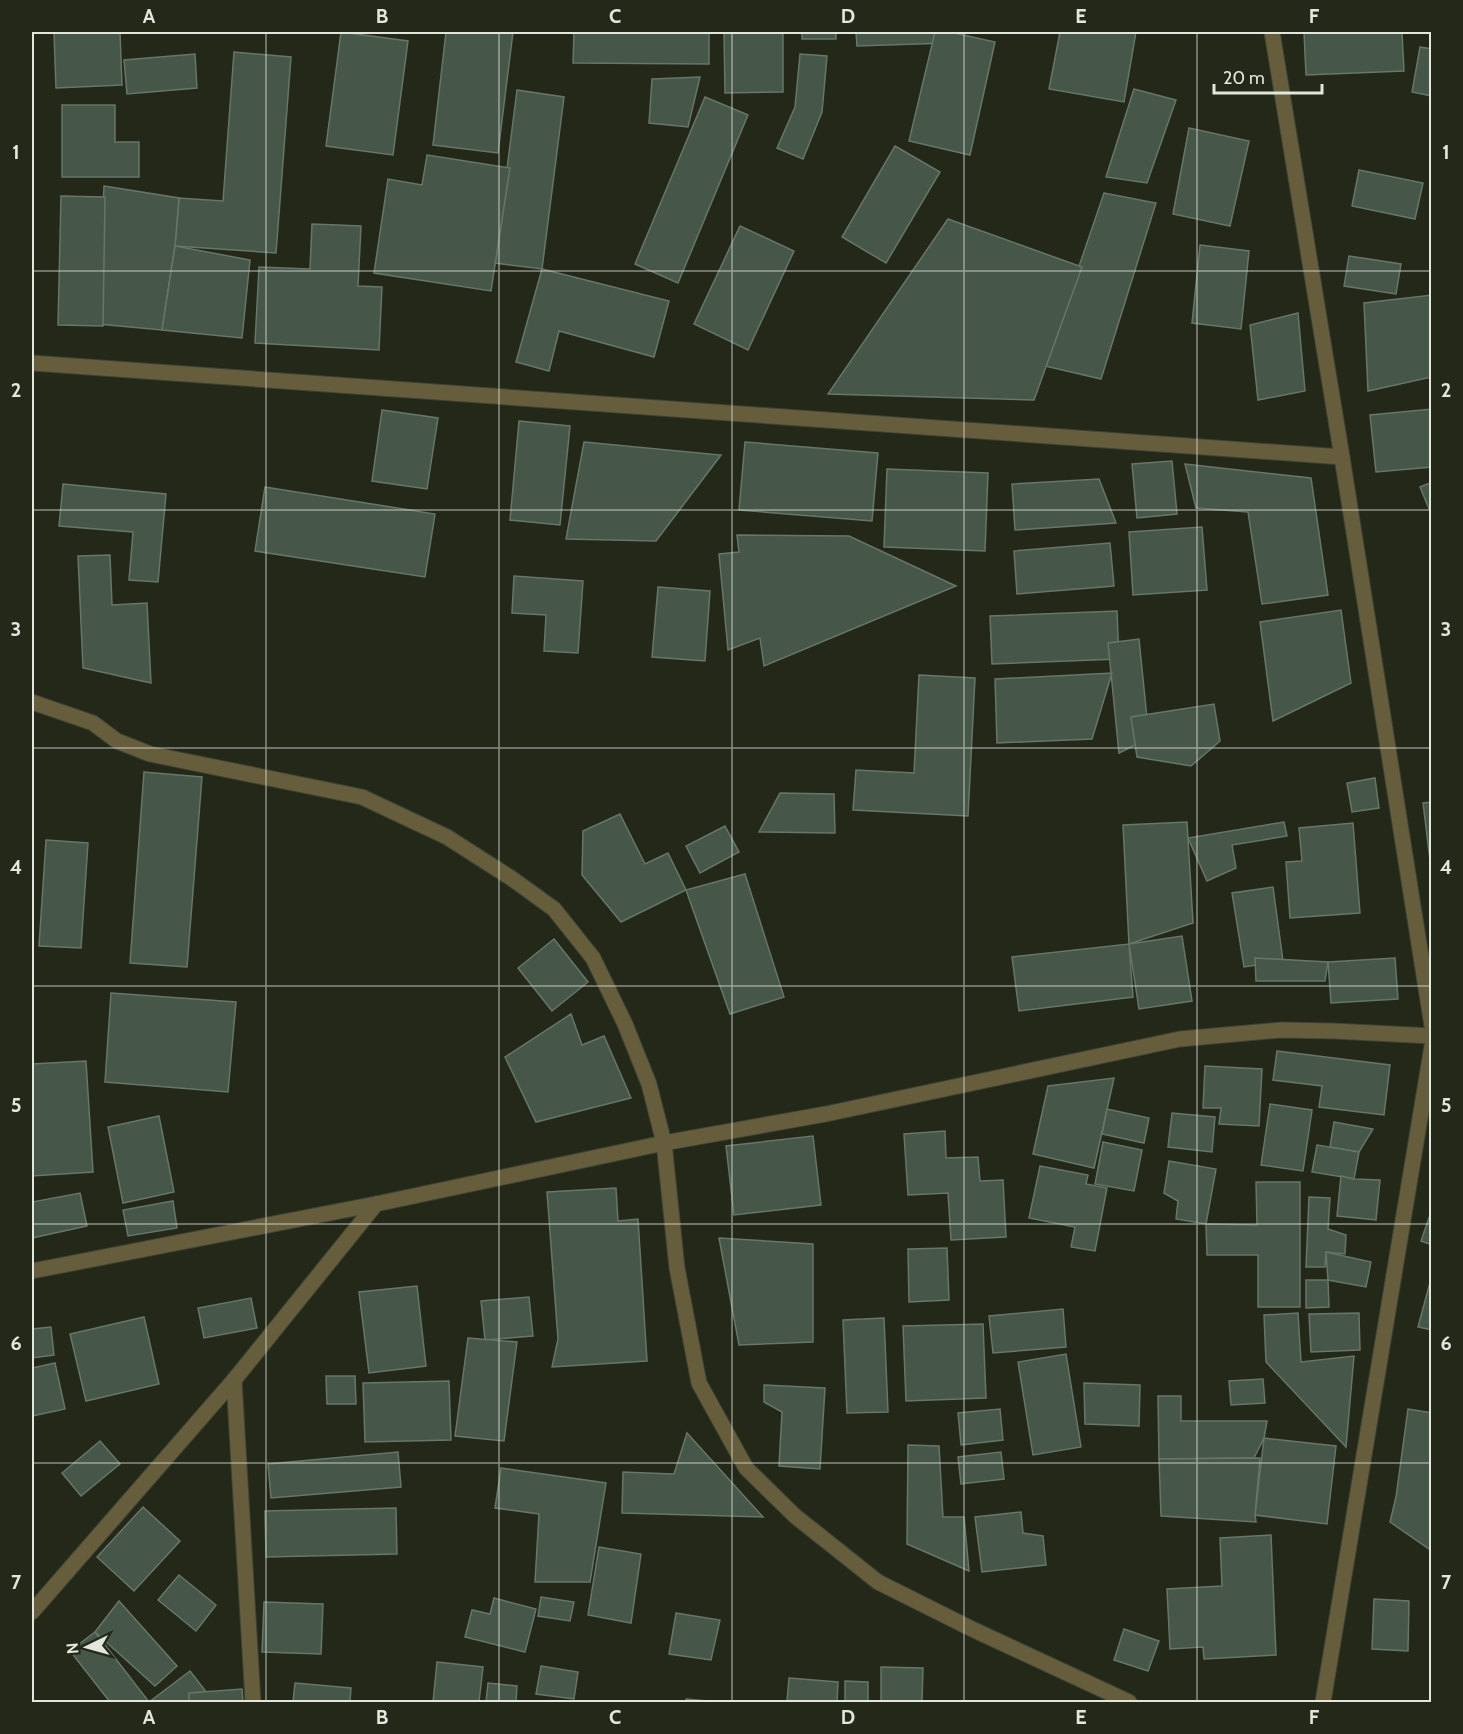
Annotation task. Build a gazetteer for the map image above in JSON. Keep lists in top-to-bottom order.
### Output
{
  "scale_bar": "20 m",
  "north": "left",
  "grid": {
    "columns": [
      "A",
      "B",
      "C",
      "D",
      "E",
      "F"
    ],
    "rows": [
      "1",
      "2",
      "3",
      "4",
      "5",
      "6",
      "7"
    ]
  }
}
